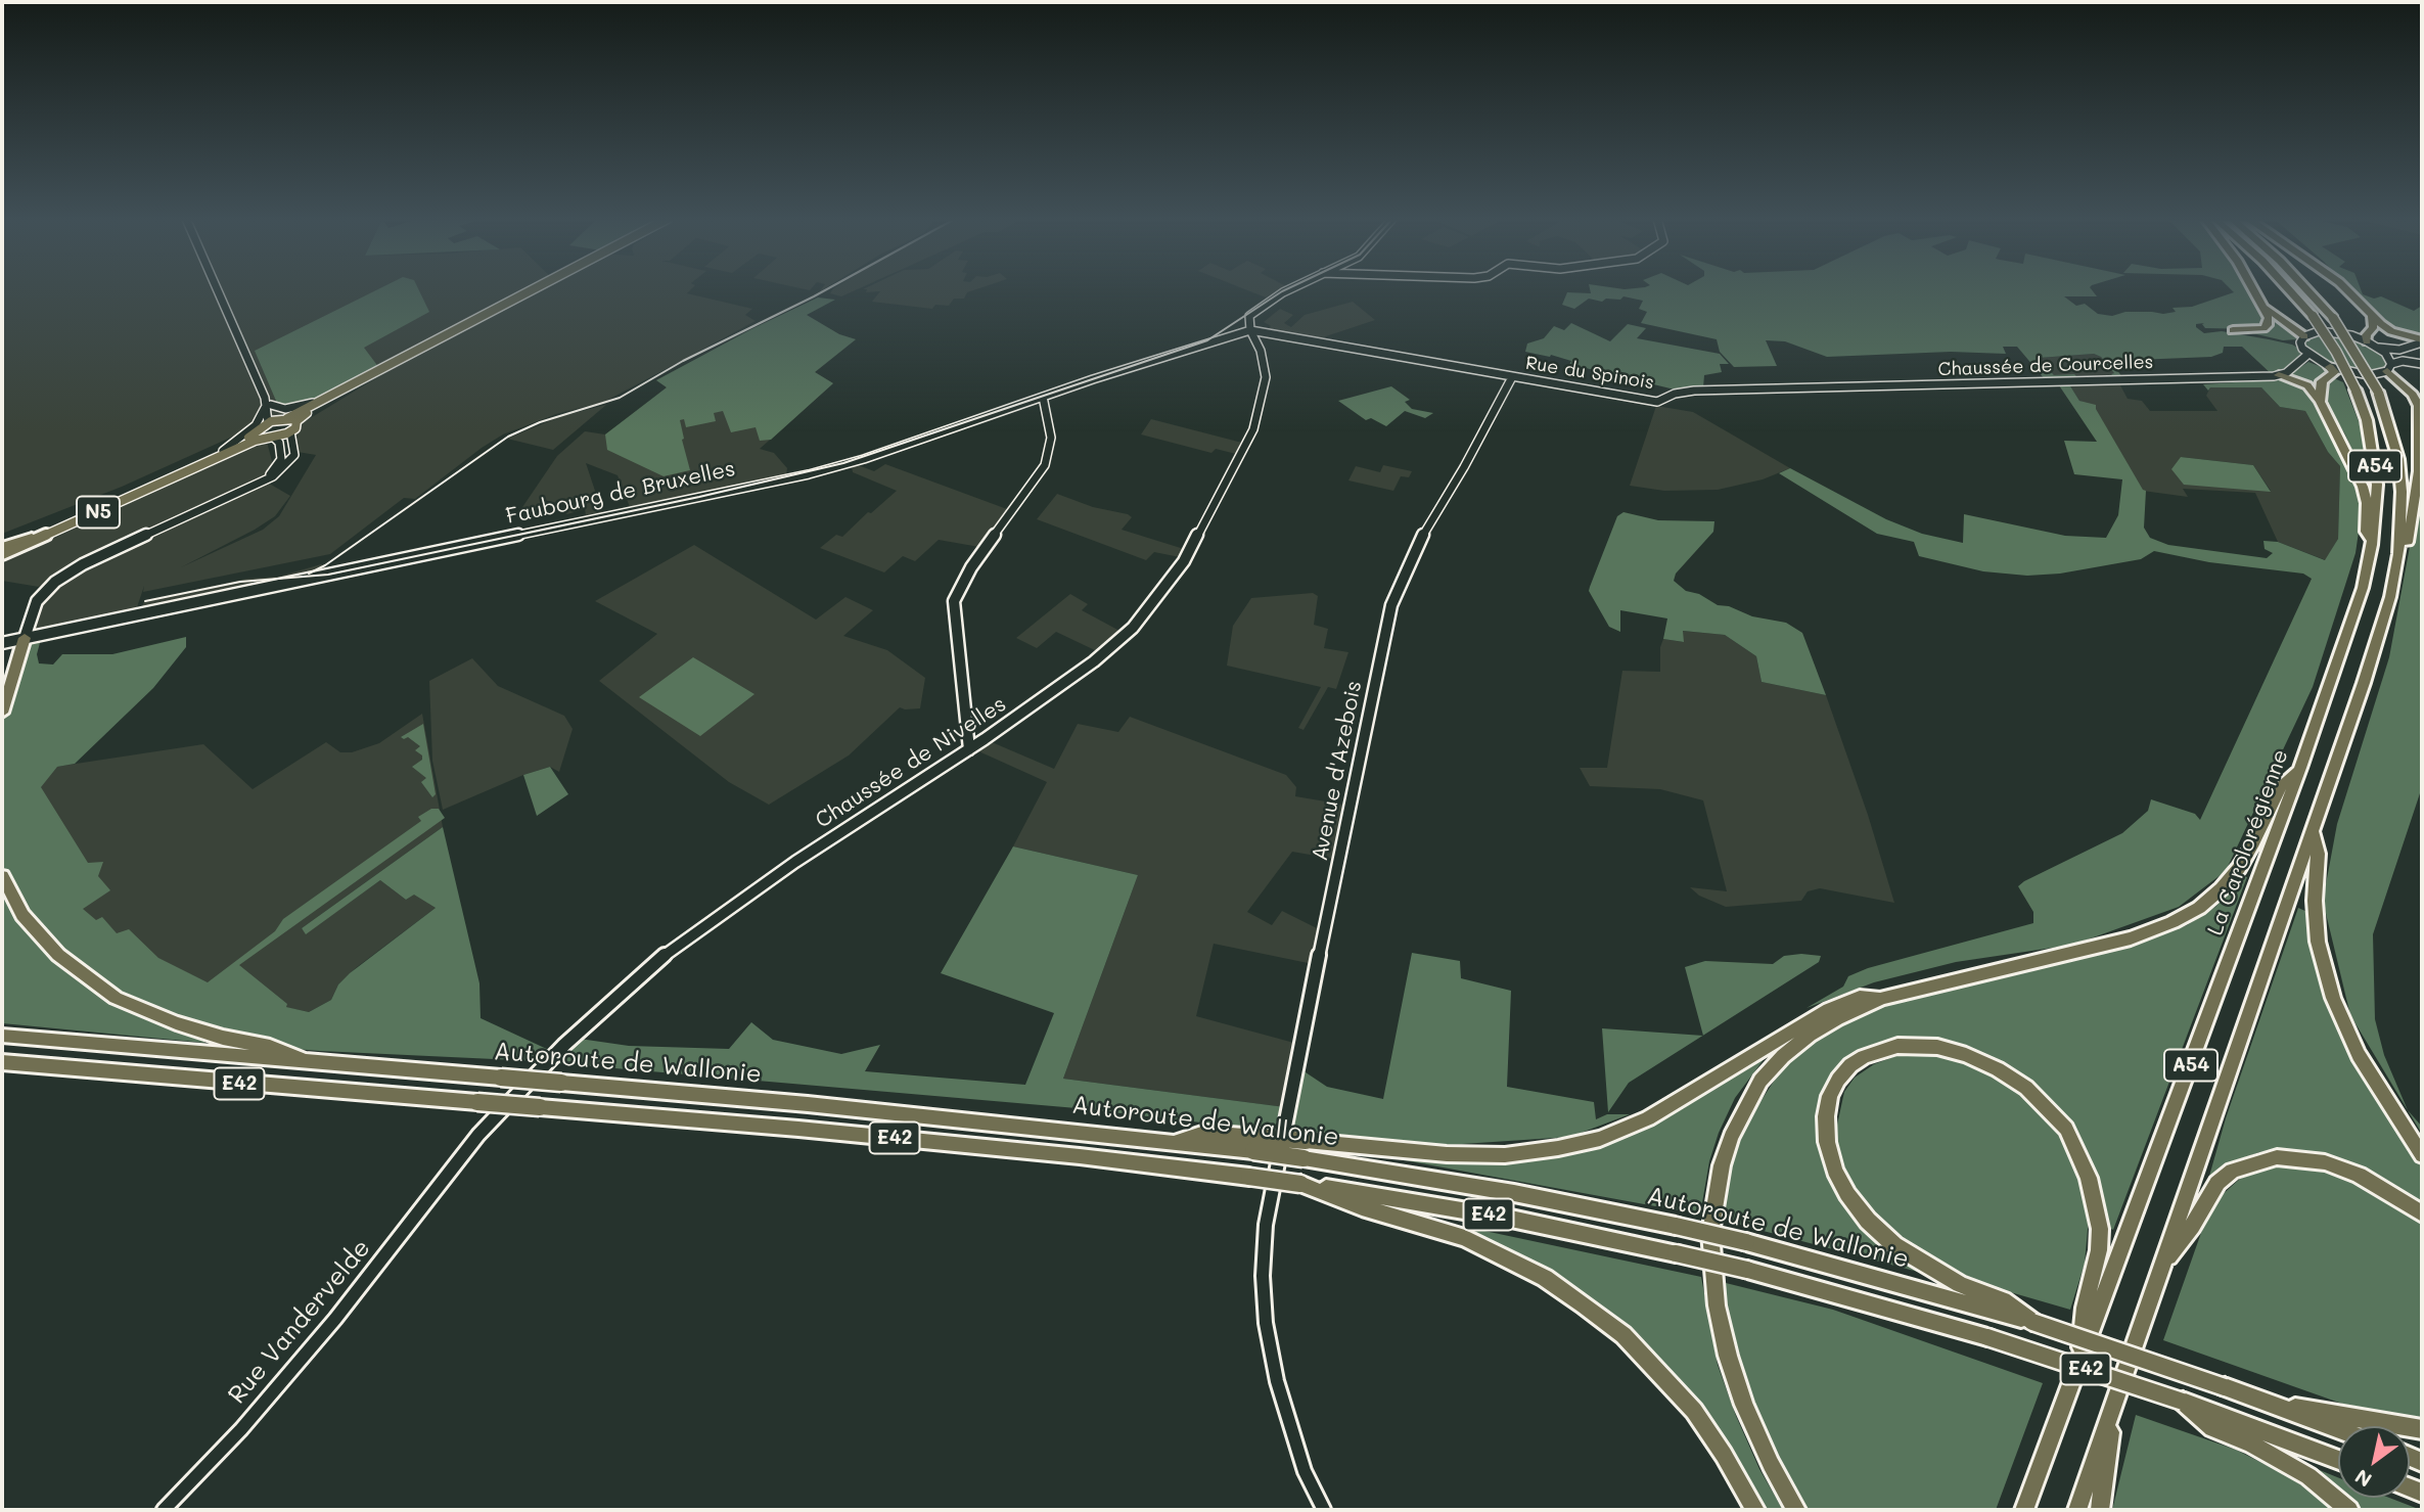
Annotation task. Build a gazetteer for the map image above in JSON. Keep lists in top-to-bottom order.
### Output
{
  "streets": {
    "highway": [
      "A54",
      "La Carolorégienne",
      "Autoroute de Wallonie",
      "E42"
    ],
    "main road": [
      "Chaussée de Courcelles",
      "Rue du Spinois",
      "Faubourg de Bruxelles",
      "N5",
      "Chaussée de Nivelles",
      "Avenue d'Azebois",
      "Rue Vandervelde"
    ]
  },
  "crossings": [
    ["Chaussée de Courcelles", "Rue du Spinois"],
    ["Rue du Spinois", "Faubourg de Bruxelles"],
    ["Rue du Spinois", "Avenue d'Azebois"],
    ["Faubourg de Bruxelles", "Chaussée de Nivelles"],
    ["Faubourg de Bruxelles", "Avenue d'Azebois"],
    ["Chaussée de Nivelles", "Rue Vandervelde"]
  ],
  "north": "bottom left"
}
